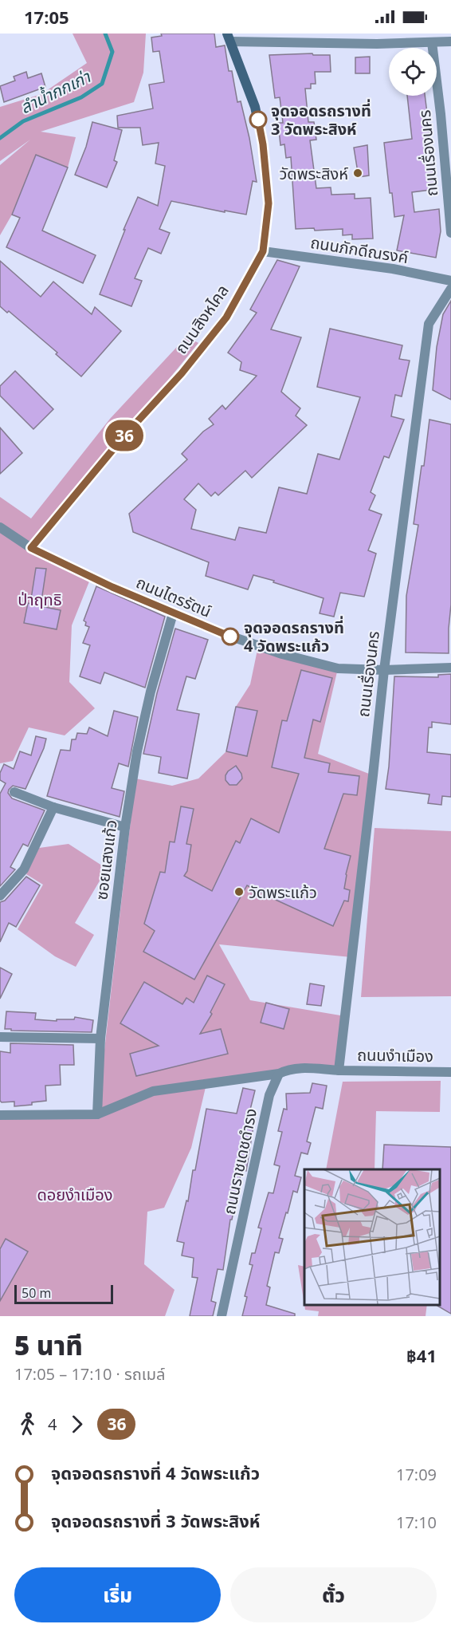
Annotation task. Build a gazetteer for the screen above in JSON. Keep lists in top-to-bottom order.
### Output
{
  "streets": {
    "main road": ["ถนนสิงหไคล"],
    "street": [
      "ถนนเรื่องนคร",
      "ถนนภักดีณรงค์",
      "ถนนไตรรัตน์",
      "ซอยแสงแก้ว",
      "ถนนงำเมือง",
      "ถนนราชเดชดำรง"
    ]
  },
  "crossings": [
    ["ถนนเรื่องนคร", "ถนนไตรรัตน์"],
    ["ถนนเรื่องนคร", "ถนนงำเมือง"],
    ["ถนนภักดีณรงค์", "ถนนสิงหไคล"],
    ["ถนนสิงหไคล", "ถนนไตรรัตน์"],
    ["ถนนไตรรัตน์", "ซอยแสงแก้ว"]
  ],
  "water": ["ลำน้ำกกเก่า"],
  "parks": ["ป่าฤทธิ", "ดอยงำเมือง"],
  "places": [
    "จุดจอดรถรางที่ 3 วัดพระสิงห์",
    "วัดพระสิงห์",
    "จุดจอดรถรางที่ 4 วัดพระแก้ว",
    "วัดพระแก้ว"
  ],
  "lines": ["bus line 36"],
  "scale_bar": "50 m",
  "page": {
    "status": "17:05",
    "on_map": "36",
    "scale": "50 m",
    "heading": ["5 นาที", "17:05 – 17:10 · รถเมล์", "฿41"],
    "legs": ["4", "36"],
    "list": [
      {
        "name": "จุดจอดรถรางที่ 4 วัดพระแก้ว",
        "value": "17:09"
      },
      {
        "name": "จุดจอดรถรางที่ 3 วัดพระสิงห์",
        "value": "17:10"
      }
    ],
    "buttons": ["เริ่ม", "ตั๋ว"]
  }
}
